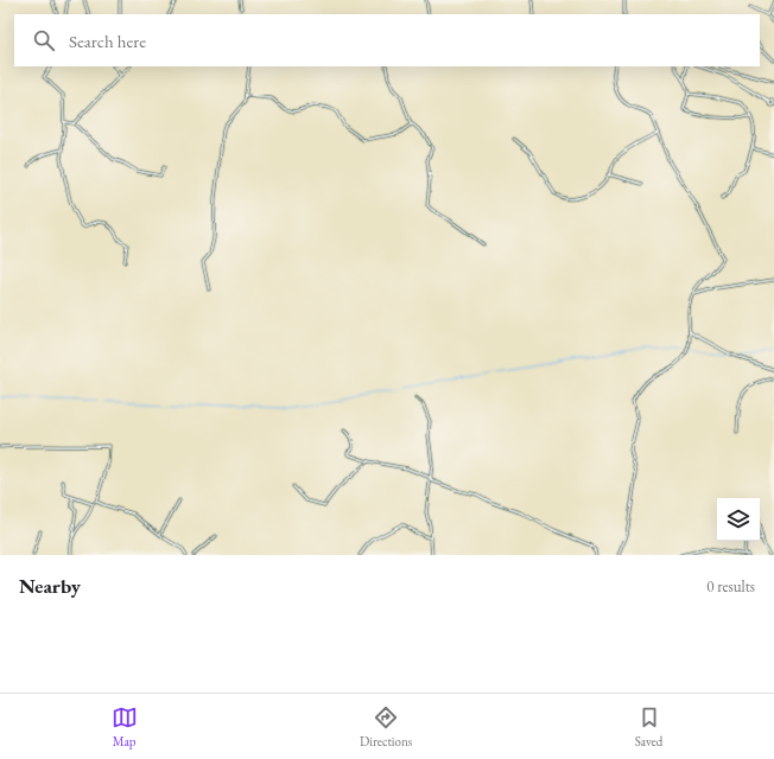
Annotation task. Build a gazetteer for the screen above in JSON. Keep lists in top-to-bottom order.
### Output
{
  "page": {
    "search": "Search here",
    "heading": ["Nearby", "0 results"],
    "nav": ["Map", "Directions", "Saved"]
  }
}
